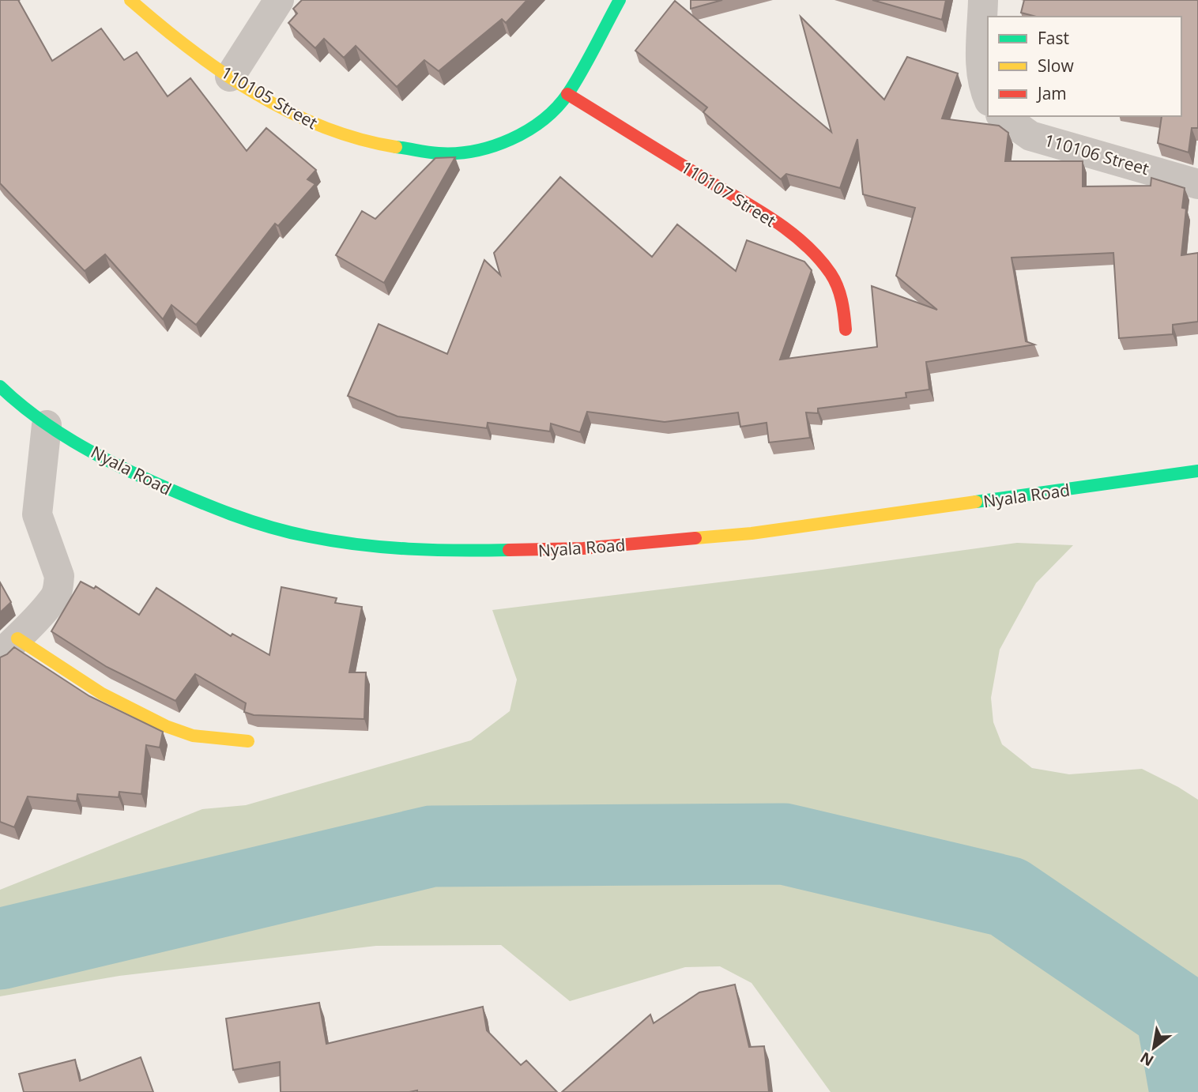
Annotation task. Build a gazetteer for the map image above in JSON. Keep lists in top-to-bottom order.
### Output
{
  "streets": {
    "street": [
      "110105 Street",
      "110106 Street",
      "110107 Street",
      "Nyala Road"
    ]
  },
  "crossings": [
    ["110105 Street", "110107 Street"]
  ],
  "legend": ["Fast", "Slow", "Jam"],
  "north": "bottom left"
}
